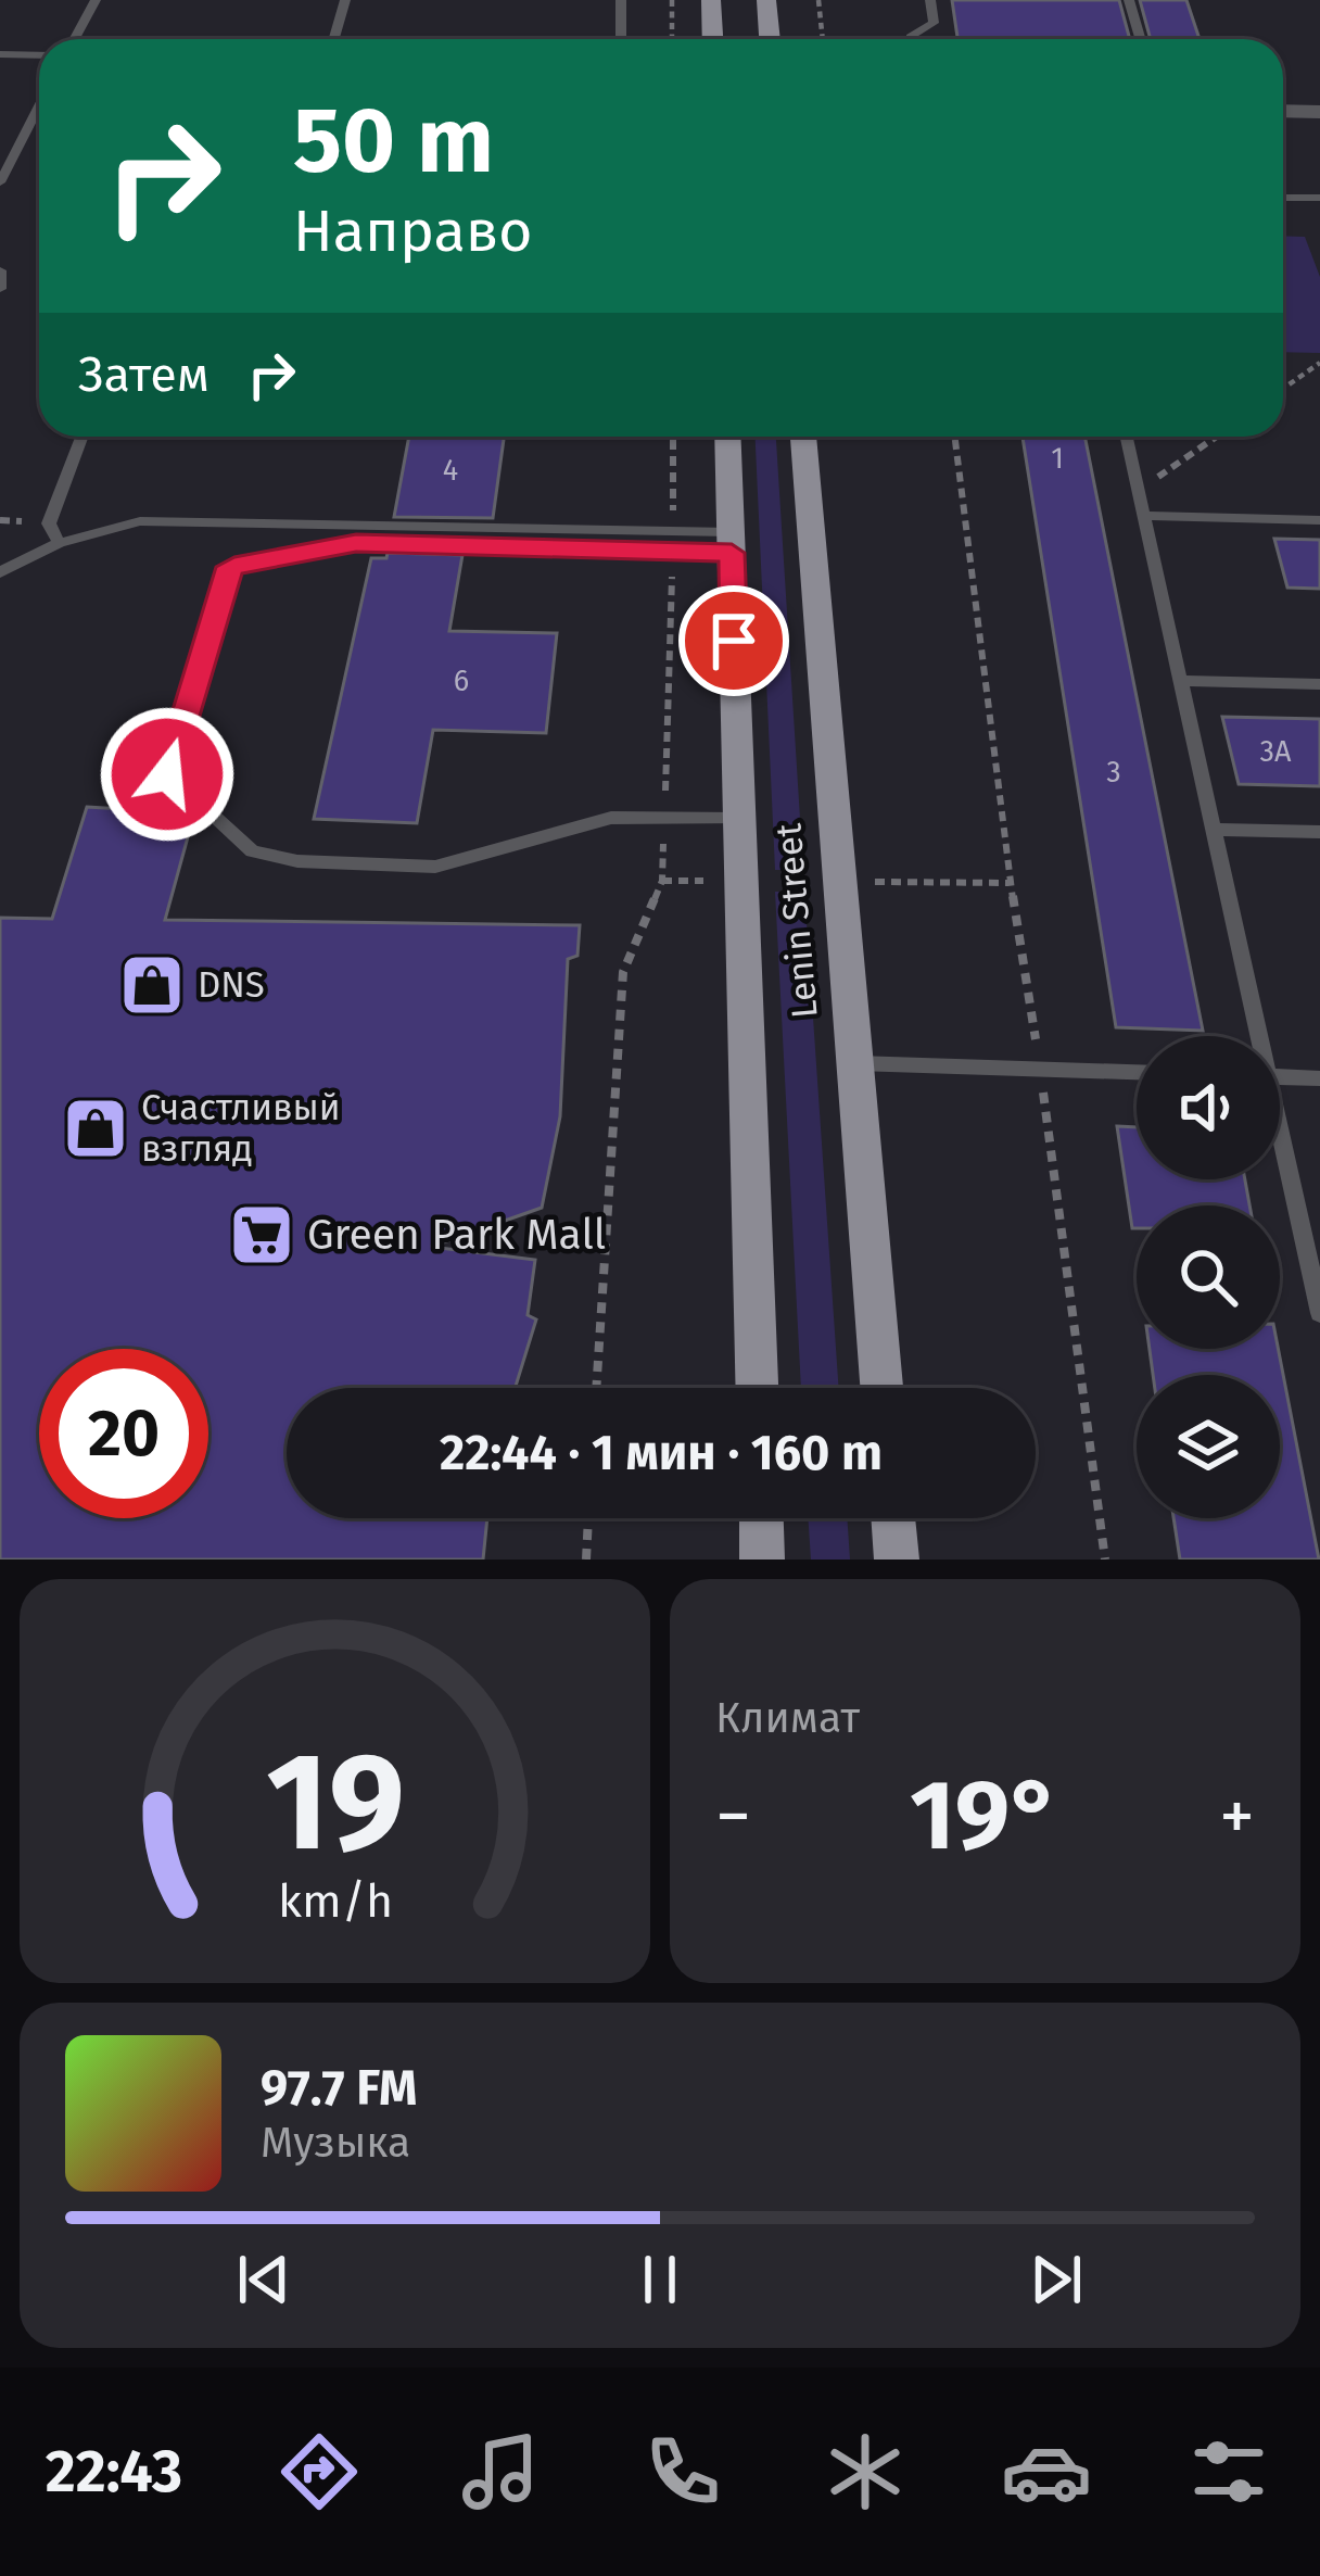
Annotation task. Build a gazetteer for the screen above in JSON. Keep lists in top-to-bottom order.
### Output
{
  "streets": {
    "main road": ["Lenin Street"]
  },
  "places": {
    "shop": ["DNS", "Счастливый взгляд"],
    "supermarket": ["Green Park Mall"]
  },
  "house_numbers": [
    "1",
    "4",
    "6",
    "3А",
    "3"
  ],
  "page": {
    "turn": ["50 m", "Направо"],
    "then": "Затем",
    "limit": "20",
    "trip": "22:44 · 1 мин · 160 m",
    "tile": "Климат",
    "heat": ["−", "19°", "+"],
    "song": ["97.7 FM", "Музыка"],
    "tabs": "22:43",
    "gauge": ["19", "km/h"]
  }
}
